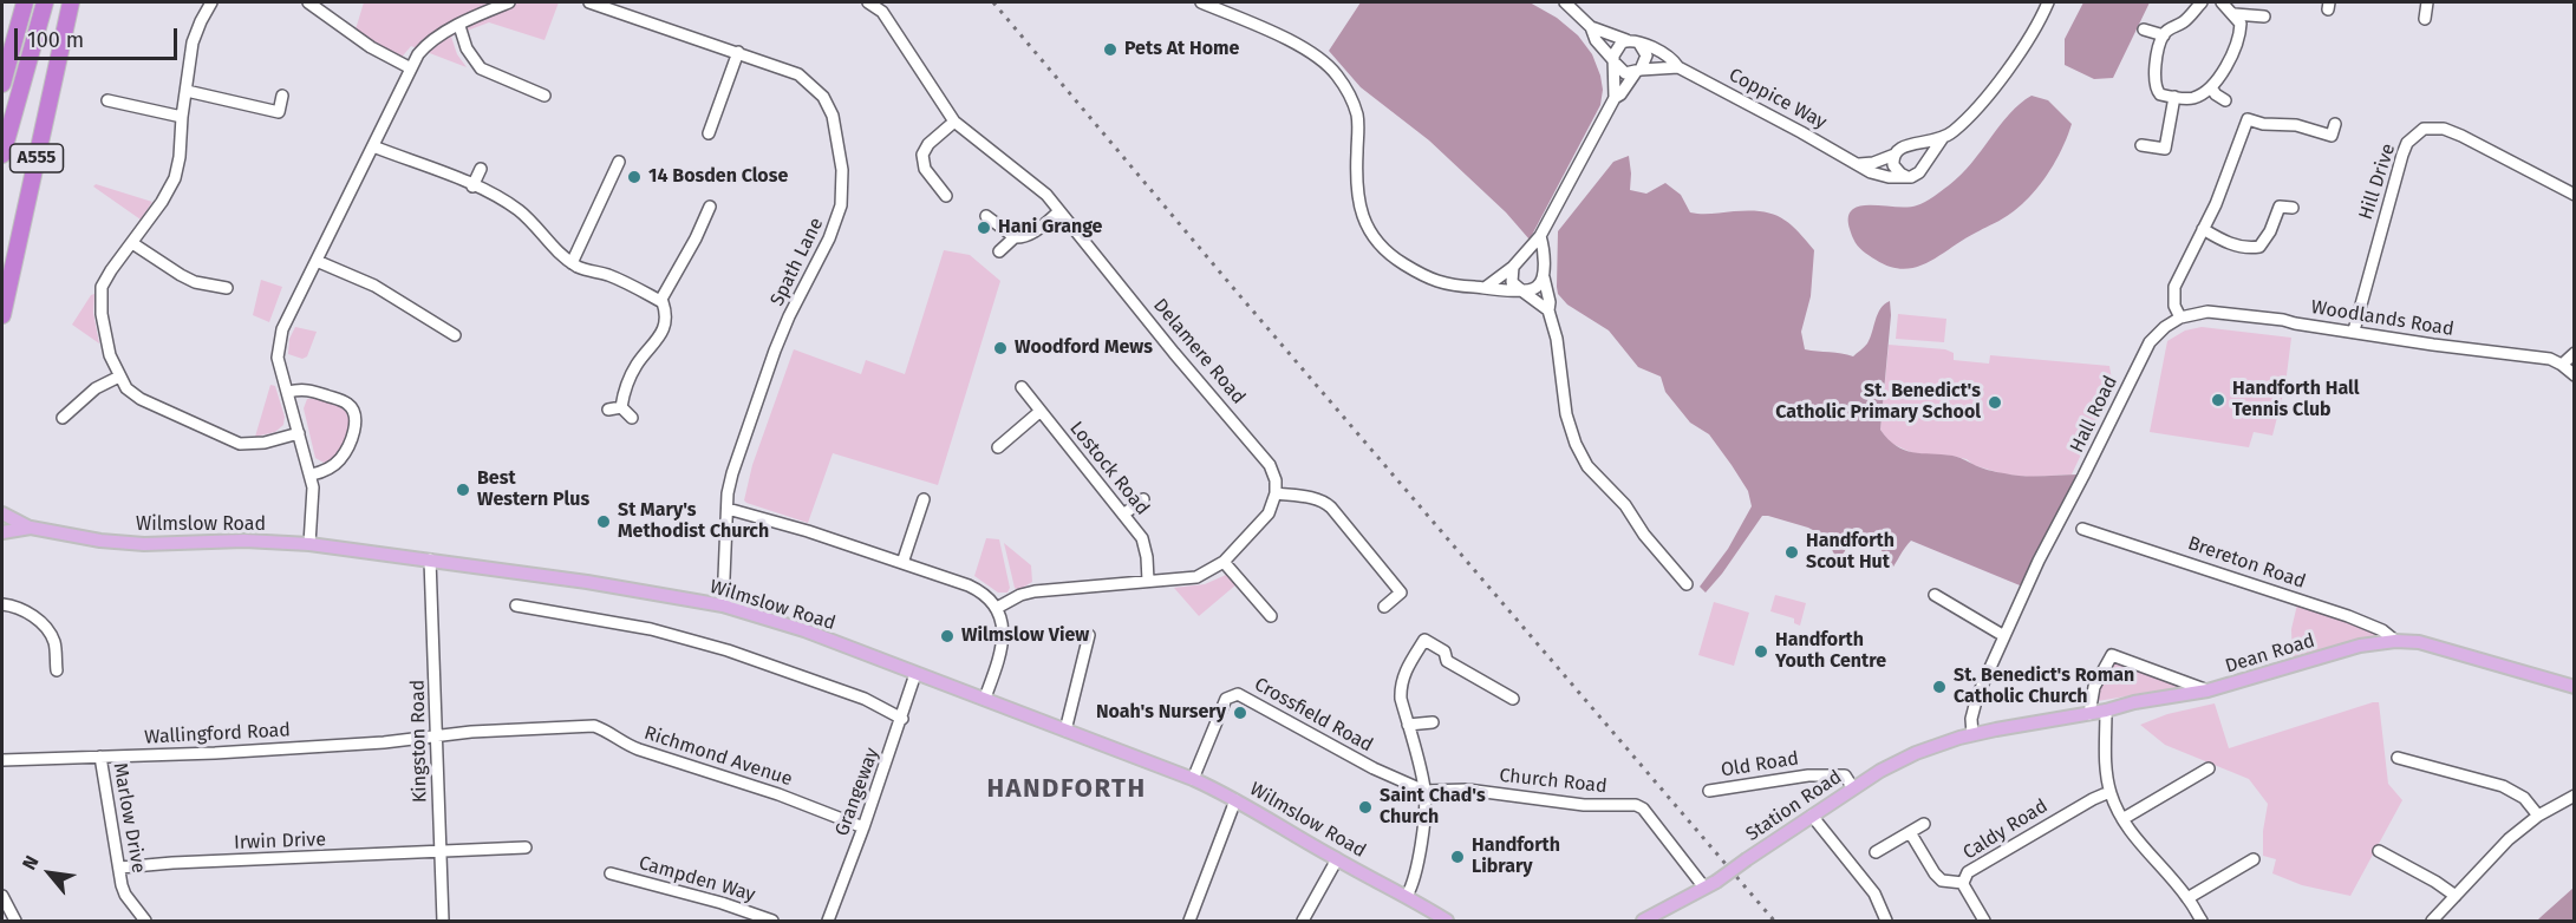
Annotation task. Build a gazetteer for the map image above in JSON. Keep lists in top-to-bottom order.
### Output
{
  "streets": {
    "highway": ["A555"],
    "main road": ["Wilmslow Road", "Dean Road", "Station Road"],
    "street": [
      "Coppice Way",
      "Hill Drive",
      "Spath Lane",
      "Woodlands Road",
      "Delamere Road",
      "Hall Road",
      "Lostock Road",
      "Brereton Road",
      "Crossfield Road",
      "Wallingford Road",
      "Kingston Road",
      "Richmond Avenue",
      "Old Road",
      "Church Road",
      "Grangeway",
      "Marlow Drive",
      "Caldy Road",
      "Irwin Drive",
      "Campden Way"
    ]
  },
  "crossings": [
    ["Hill Drive", "Woodlands Road"],
    ["Spath Lane", "Wilmslow Road"],
    ["Woodlands Road", "Hall Road"],
    ["Hall Road", "Dean Road"],
    ["Hall Road", "Station Road"],
    ["Wilmslow Road", "Crossfield Road"],
    ["Wilmslow Road", "Kingston Road"],
    ["Wilmslow Road", "Grangeway"],
    ["Brereton Road", "Dean Road"],
    ["Dean Road", "Station Road"],
    ["Crossfield Road", "Church Road"],
    ["Wallingford Road", "Kingston Road"],
    ["Wallingford Road", "Richmond Avenue"],
    ["Wallingford Road", "Marlow Drive"],
    ["Kingston Road", "Richmond Avenue"],
    ["Kingston Road", "Irwin Drive"],
    ["Richmond Avenue", "Grangeway"],
    ["Old Road", "Station Road"],
    ["Church Road", "Station Road"],
    ["Marlow Drive", "Irwin Drive"]
  ],
  "districts": ["HANDFORTH"],
  "places": [
    "Pets At Home",
    "14 Bosden Close",
    "Hani Grange",
    "Woodford Mews",
    "Handforth Hall Tennis Club",
    "St. Benedict's Catholic Primary School",
    "Best Western Plus",
    "St Mary's Methodist Church",
    "Handforth Scout Hut",
    "Wilmslow View",
    "Handforth Youth Centre",
    "St. Benedict's Roman Catholic Church",
    "Noah's Nursery",
    "Saint Chad's Church",
    "Handforth Library"
  ],
  "scale_bar": "100 m",
  "north": "top left"
}
